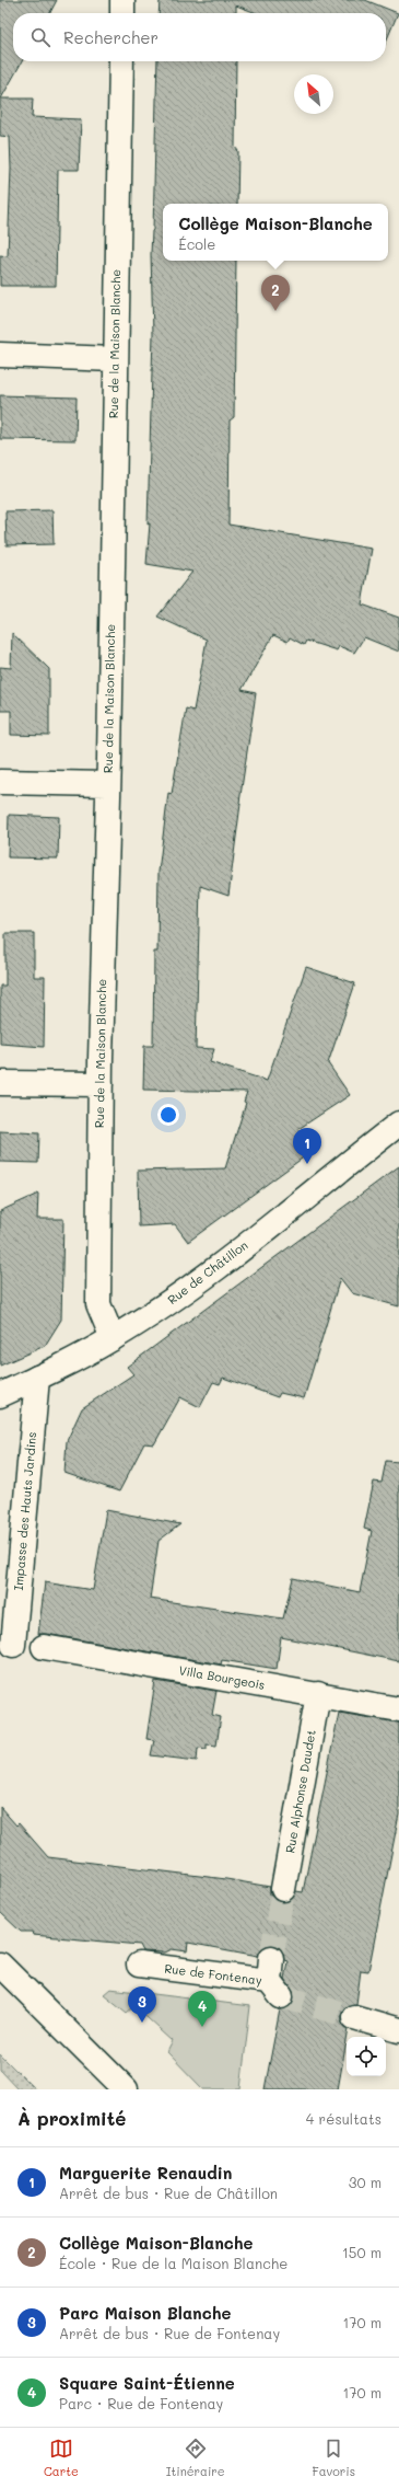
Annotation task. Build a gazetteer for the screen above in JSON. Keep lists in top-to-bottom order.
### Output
{
  "streets": {
    "street": [
      "Rue de la Maison Blanche",
      "Rue de Châtillon",
      "Impasse des Hauts Jardins",
      "Villa Bourgeois",
      "Rue Alphonse Daudet",
      "Rue de Fontenay"
    ]
  },
  "crossings": [
    ["Rue de la Maison Blanche", "Rue de Châtillon"],
    ["Rue de Châtillon", "Impasse des Hauts Jardins"],
    ["Villa Bourgeois", "Rue Alphonse Daudet"]
  ],
  "north": "top left",
  "page": {
    "search": "Rechercher",
    "popup": ["Collège Maison-Blanche", "École"],
    "pins": [
      "2",
      "1",
      "3",
      "4"
    ],
    "heading": ["À proximité", "4 résultats"],
    "list": [
      {
        "mark": "1",
        "name": "Marguerite Renaudin",
        "note": "Arrêt de bus · Rue de Châtillon",
        "value": "30 m"
      },
      {
        "mark": "2",
        "name": "Collège Maison-Blanche",
        "note": "École · Rue de la Maison Blanche",
        "value": "150 m"
      },
      {
        "mark": "3",
        "name": "Parc Maison Blanche",
        "note": "Arrêt de bus · Rue de Fontenay",
        "value": "170 m"
      },
      {
        "mark": "4",
        "name": "Square Saint-Étienne",
        "note": "Parc · Rue de Fontenay",
        "value": "170 m"
      }
    ],
    "nav": ["Carte", "Itinéraire", "Favoris"]
  }
}
